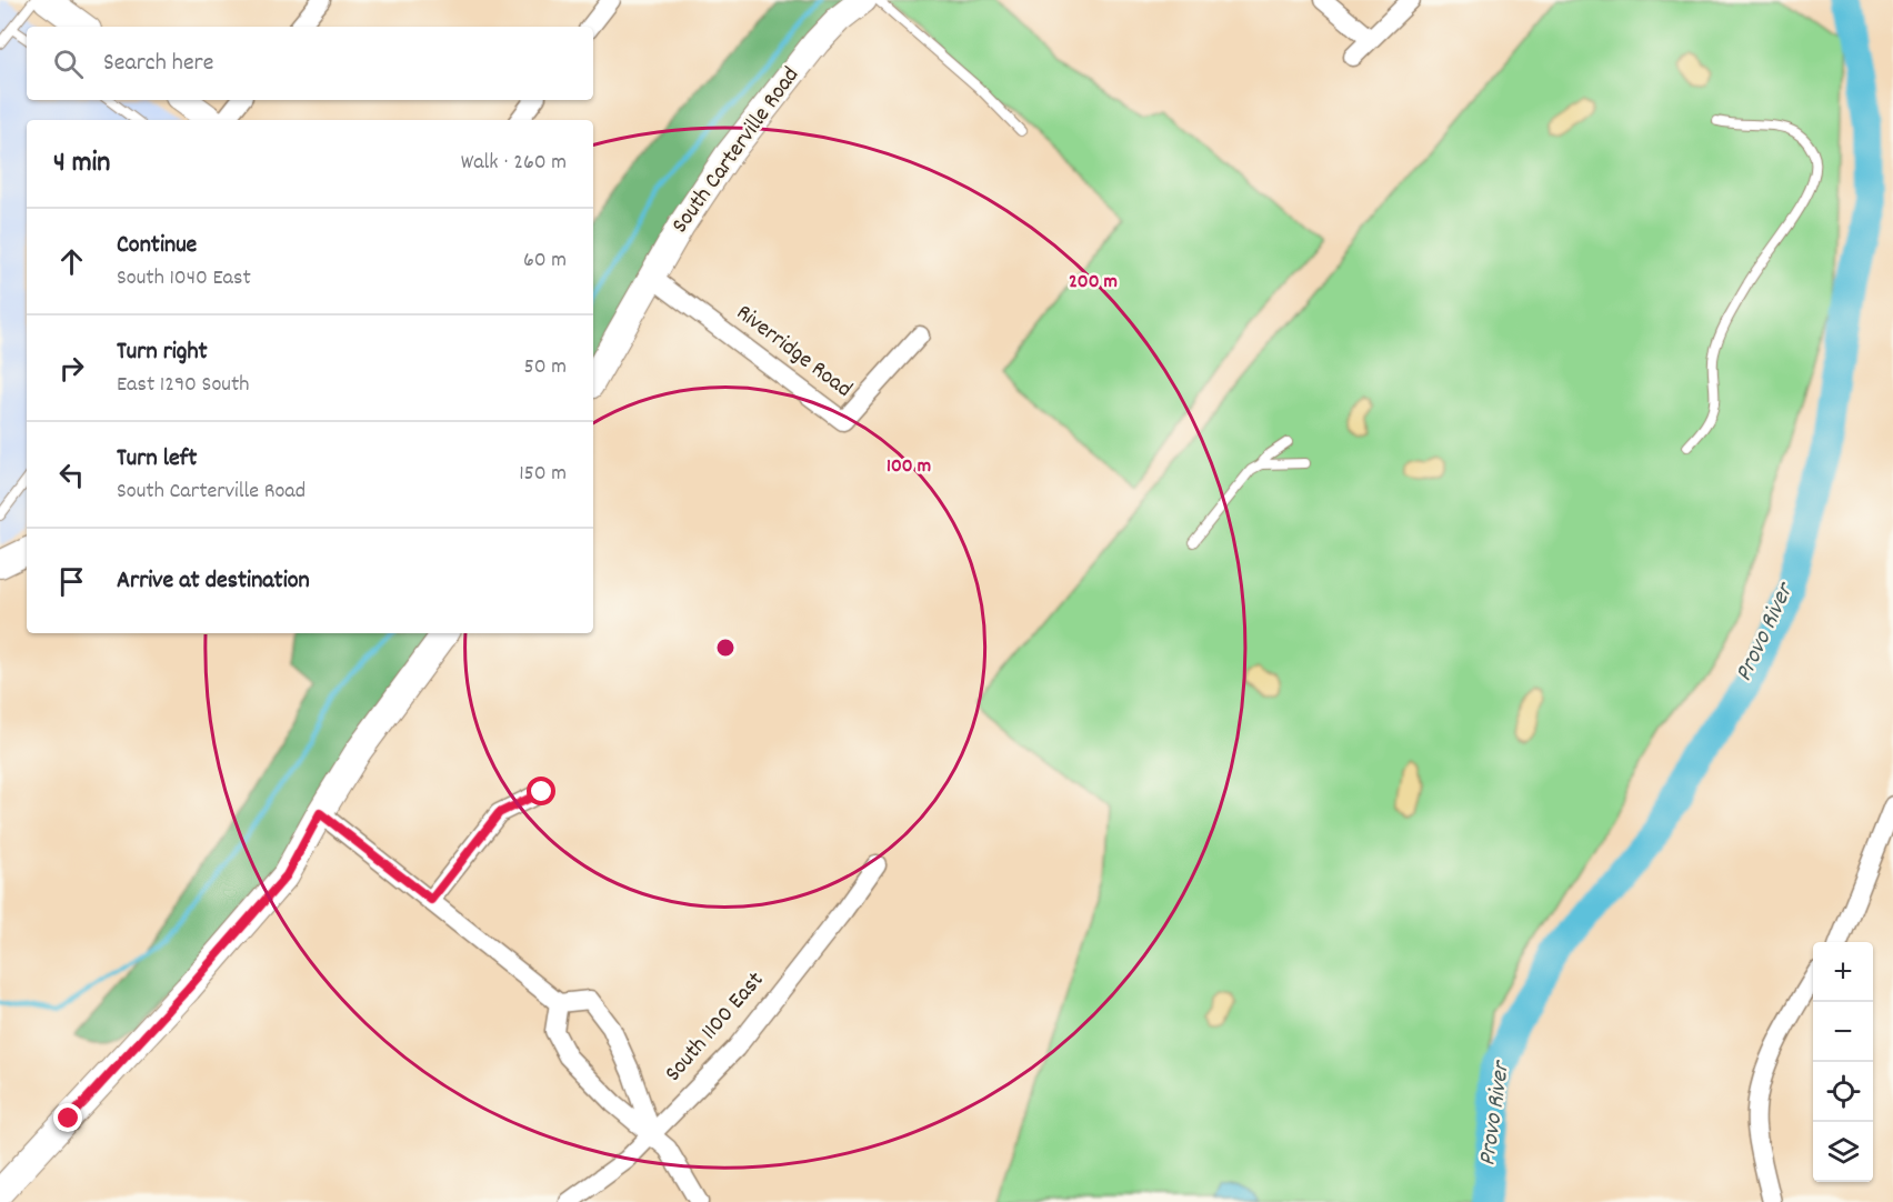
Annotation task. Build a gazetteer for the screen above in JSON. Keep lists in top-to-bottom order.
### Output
{
  "streets": {
    "street": ["South Carterville Road", "Riverridge Road", "South 1100 East"]
  },
  "crossings": [
    ["South Carterville Road", "Riverridge Road"]
  ],
  "water": ["Provo River"],
  "page": {
    "search": "Search here",
    "heading": ["4 min", "Walk · 260 m"],
    "list": [
      ["Continue", "South 1040 East", "60 m"],
      ["Turn right", "East 1290 South", "50 m"],
      ["Turn left", "South Carterville Road", "150 m"],
      "Arrive at destination"
    ],
    "map_buttons": ["+", "−"]
  },
  "rings": ["200 m", "100 m"]
}
